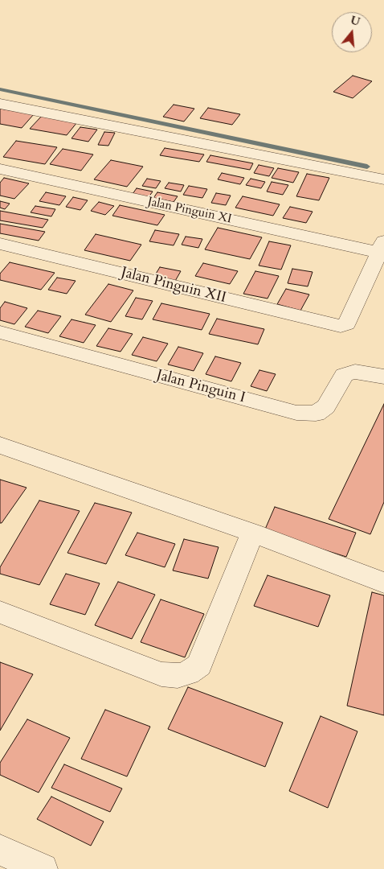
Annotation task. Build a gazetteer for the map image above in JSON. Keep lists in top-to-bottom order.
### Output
{
  "streets": {
    "street": ["Jalan Pinguin XI", "Jalan Pinguin XII", "Jalan Pinguin I"]
  },
  "crossings": [
    ["Jalan Pinguin XI", "Jalan Pinguin XII"]
  ],
  "north": "top"
}
